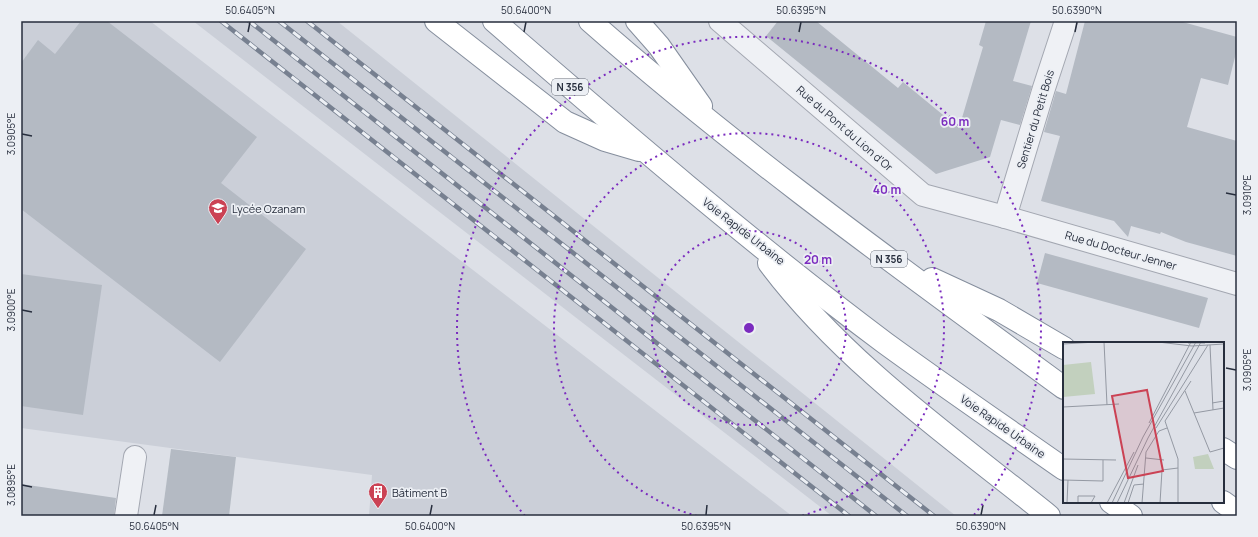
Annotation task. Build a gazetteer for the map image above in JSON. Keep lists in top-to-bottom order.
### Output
{
  "streets": {
    "highway": ["N 356", "Voie Rapide Urbaine"],
    "street": ["Sentier du Petit Bois", "Rue du Pont du Lion d'Or", "Rue du Docteur Jenner"]
  },
  "crossings": [
    ["Sentier du Petit Bois", "Rue du Pont du Lion d'Or"],
    ["Sentier du Petit Bois", "Rue du Docteur Jenner"],
    ["Rue du Pont du Lion d'Or", "Rue du Docteur Jenner"]
  ],
  "places": {
    "school or university": ["Lycée Ozanam"],
    "building": ["Bâtiment B"]
  },
  "coordinates": [
    "50.6405°N",
    "50.6400°N",
    "50.6395°N",
    "50.6390°N",
    "3.0905°E",
    "3.0910°E",
    "3.0900°E",
    "3.0895°E"
  ],
  "rings": ["60 m", "40 m", "20 m"]
}
